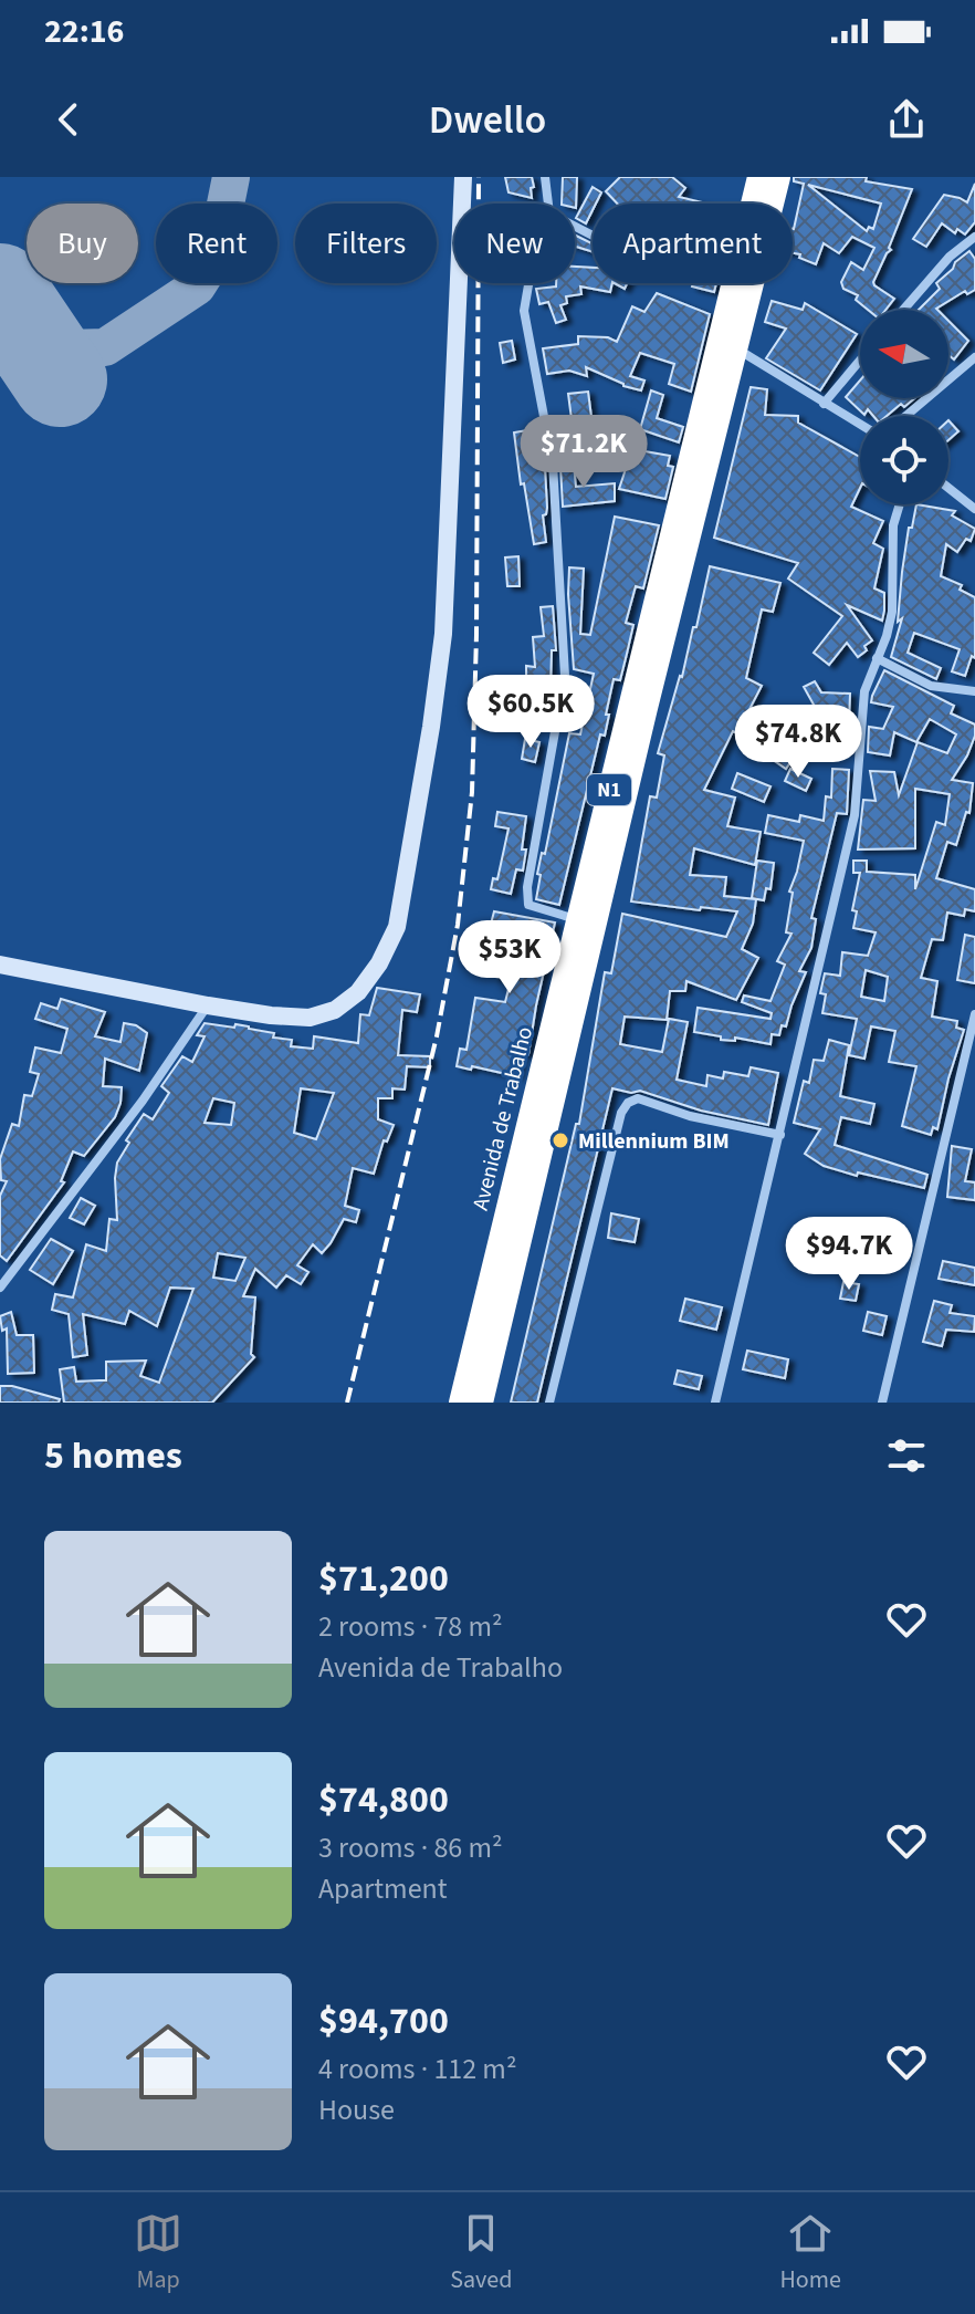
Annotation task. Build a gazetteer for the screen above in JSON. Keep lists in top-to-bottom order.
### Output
{
  "streets": {
    "highway": ["N1", "Avenida de Trabalho"]
  },
  "places": ["Millennium BIM"],
  "north": "left",
  "page": {
    "status": "22:16",
    "header": "Dwello",
    "chip": [
      "Buy",
      "Rent",
      "Filters",
      "New",
      "Apartment"
    ],
    "price": [
      "$71.2K",
      "$60.5K",
      "$74.8K",
      "$53K",
      "$94.7K"
    ],
    "heading": "5 homes",
    "list": [
      {
        "name": "$71,200",
        "note": "2 rooms · 78 m² · Avenida de Trabalho"
      },
      {
        "name": "$74,800",
        "note": "3 rooms · 86 m² · Apartment"
      },
      {
        "name": "$94,700",
        "note": "4 rooms · 112 m² · House"
      }
    ],
    "tabs": ["Map", "Saved", "Home"]
  }
}
